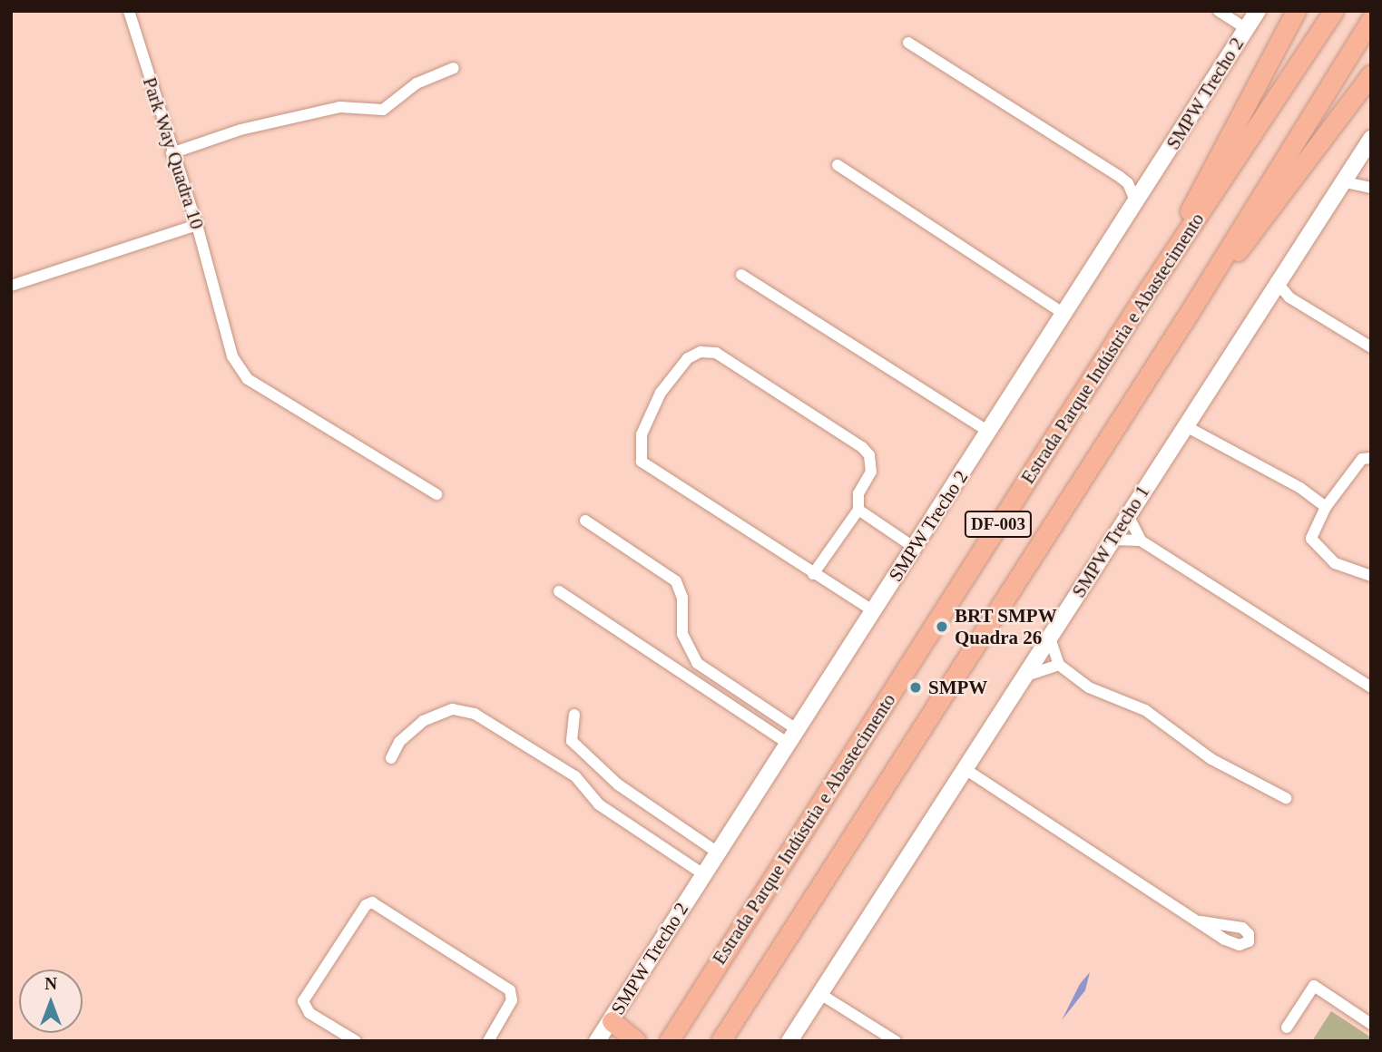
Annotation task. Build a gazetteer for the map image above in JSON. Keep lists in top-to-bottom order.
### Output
{
  "streets": {
    "highway": ["Estrada Parque Indústria e Abastecimento", "DF-003"],
    "street": ["SMPW Trecho 2", "Park Way Quadra 10", "SMPW Trecho 1"]
  },
  "places": ["BRT SMPW Quadra 26", "SMPW"],
  "north": "top"
}
